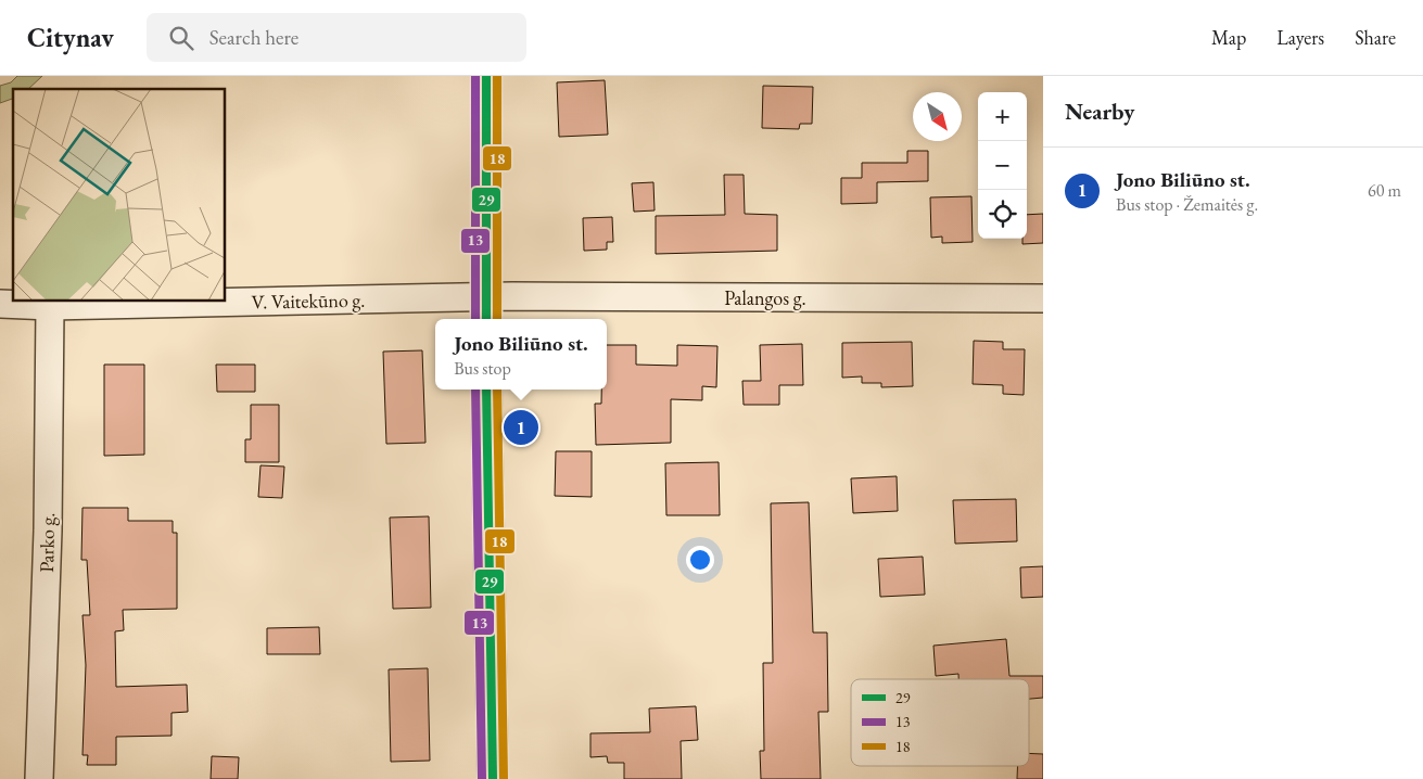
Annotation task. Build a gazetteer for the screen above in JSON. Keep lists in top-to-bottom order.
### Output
{
  "streets": {
    "street": ["Palangos g.", "V. Vaitekūno g.", "Parko g."]
  },
  "crossings": [
    ["Palangos g.", "V. Vaitekūno g."],
    ["V. Vaitekūno g.", "Parko g."]
  ],
  "lines": ["transit line 29", "transit line 13", "transit line 18"],
  "legend": ["29", "13", "18"],
  "north": "bottom right",
  "page": {
    "header": "Citynav",
    "search": "Search here",
    "nav": ["Map", "Layers", "Share"],
    "heading": "Nearby",
    "map_buttons": ["+", "−"],
    "list": [
      {
        "mark": "1",
        "name": "Jono Biliūno st.",
        "note": "Bus stop · Žemaitės g.",
        "value": "60 m"
      }
    ],
    "popup": ["Jono Biliūno st.", "Bus stop"],
    "pins": "1"
  }
}
